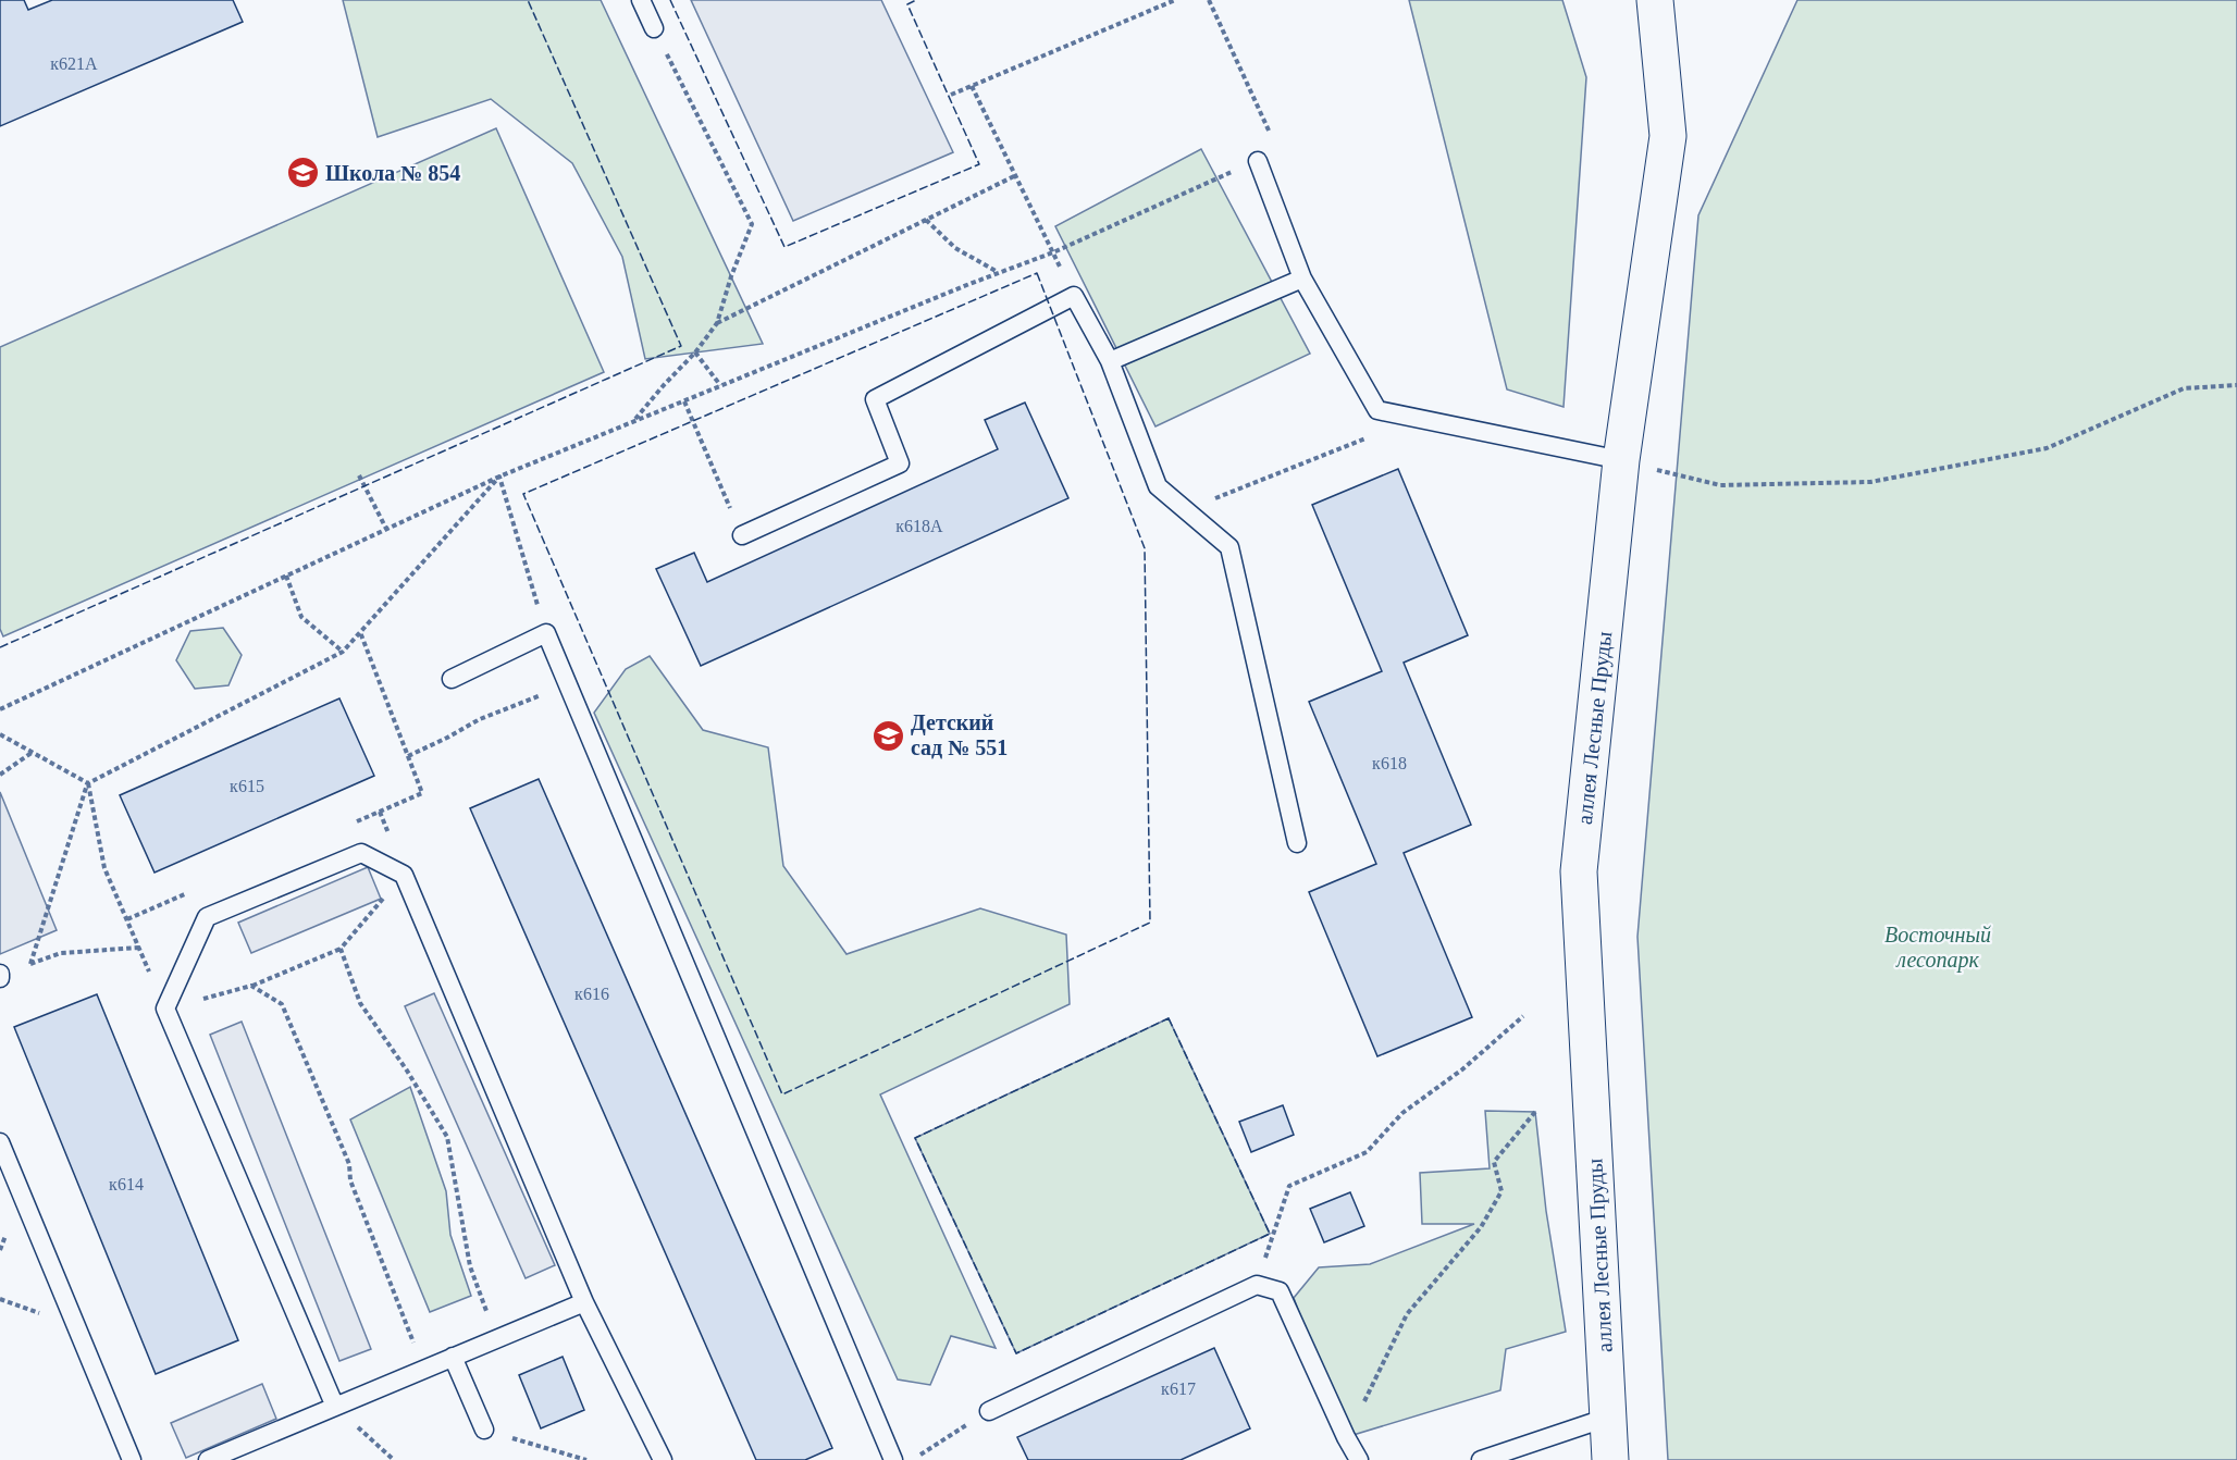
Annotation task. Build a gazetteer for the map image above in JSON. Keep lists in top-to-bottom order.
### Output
{
  "streets": {
    "street": ["аллея Лесные Пруды"]
  },
  "parks": ["Восточный лесопарк"],
  "places": {
    "school or university": ["Школа № 854", "Детский сад № 551"]
  },
  "house_numbers": [
    "к621А",
    "к618А",
    "к618",
    "к615",
    "к616",
    "к614",
    "к617"
  ]
}
